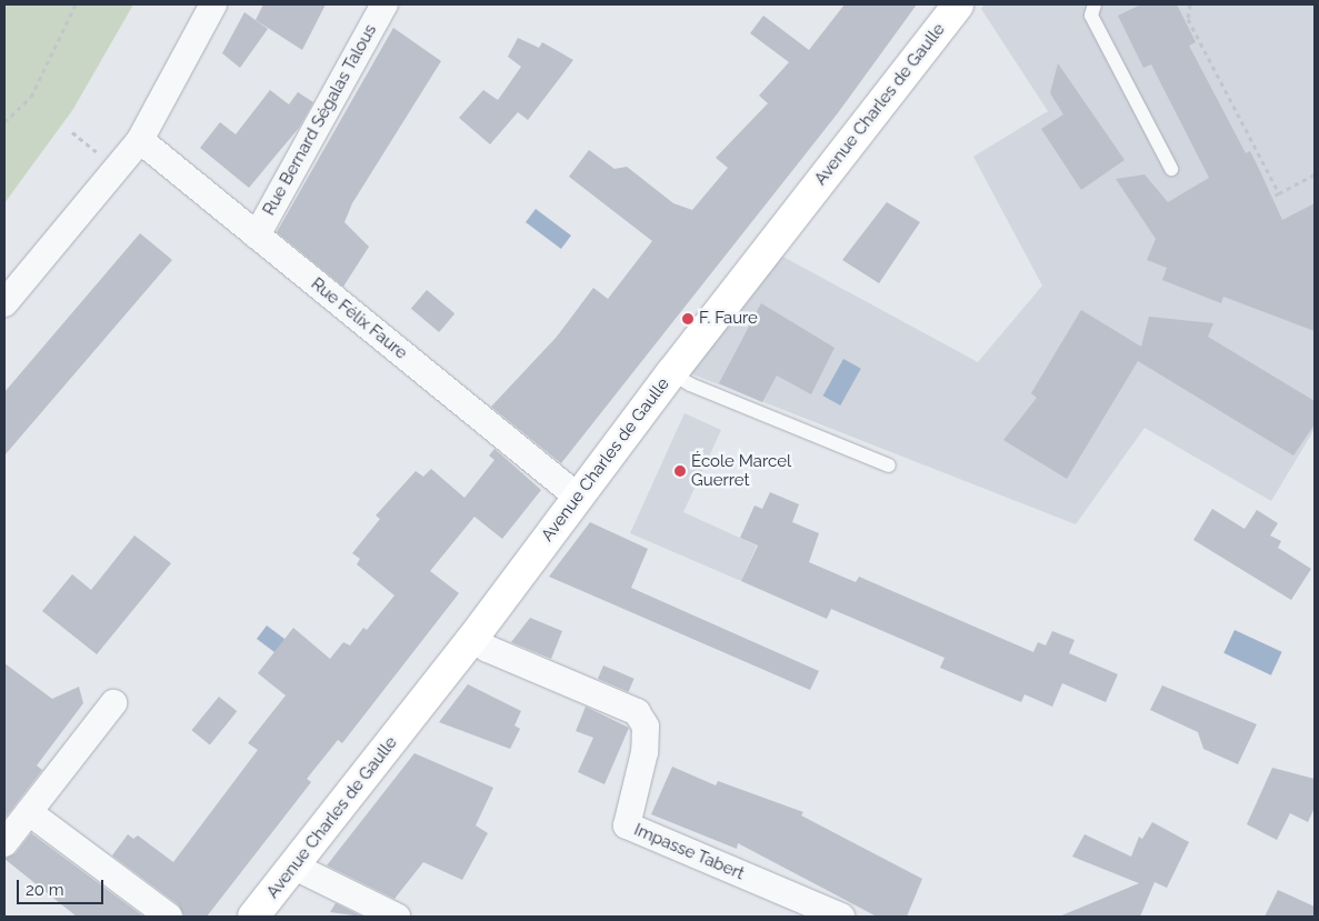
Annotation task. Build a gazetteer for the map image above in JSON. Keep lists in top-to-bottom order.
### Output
{
  "streets": {
    "street": [
      "Avenue Charles de Gaulle",
      "Rue Bernard Ségalas Talous",
      "Rue Félix Faure",
      "Impasse Tabert"
    ]
  },
  "crossings": [
    ["Avenue Charles de Gaulle", "Rue Félix Faure"],
    ["Avenue Charles de Gaulle", "Impasse Tabert"],
    ["Rue Bernard Ségalas Talous", "Rue Félix Faure"]
  ],
  "places": ["F. Faure", "École Marcel Guerret"],
  "scale_bar": "20 m"
}
